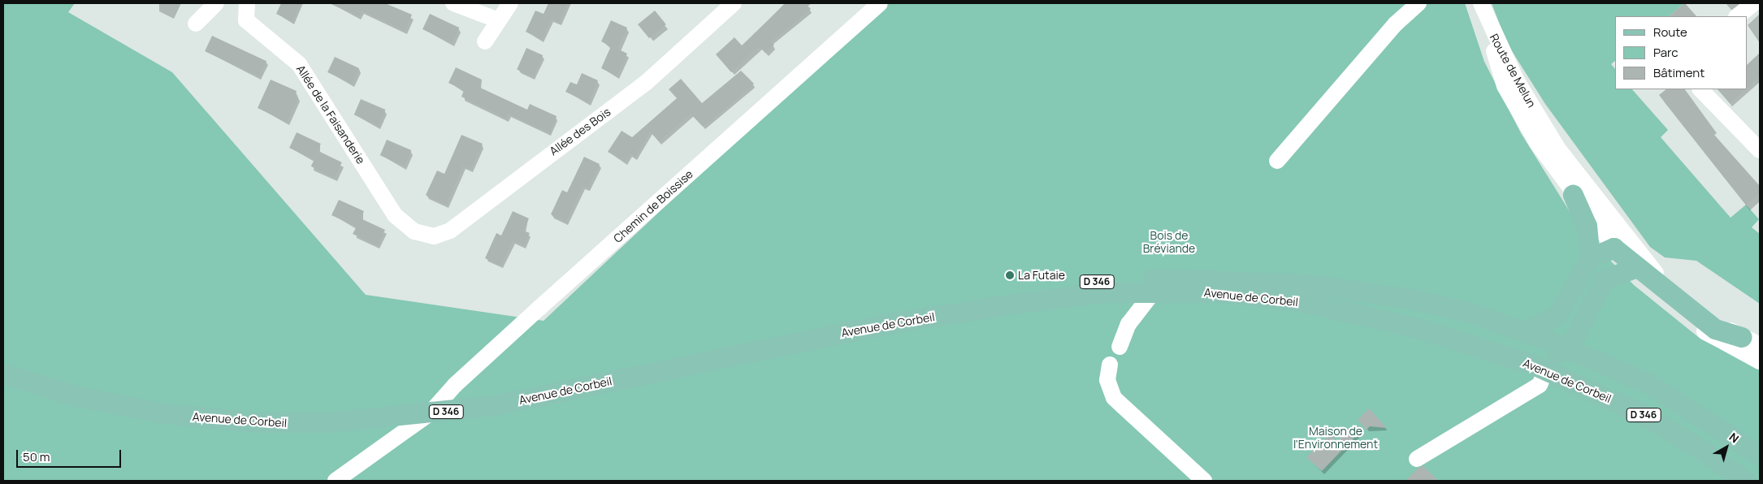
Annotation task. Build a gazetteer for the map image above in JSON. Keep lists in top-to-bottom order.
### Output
{
  "streets": {
    "main road": ["D 346", "Avenue de Corbeil"],
    "street": [
      "Route de Melun",
      "Allée de la Faisanderie",
      "Allée des Bois",
      "Chemin de Boissise"
    ]
  },
  "crossings": [
    ["Allée de la Faisanderie", "Allée des Bois"],
    ["Chemin de Boissise", "Avenue de Corbeil"],
    ["D 346", "Avenue de Corbeil"]
  ],
  "parks": ["Bois de Bréviande", "Maison de l'Environnement"],
  "places": ["La Futaie"],
  "legend": ["Route", "Parc", "Bâtiment"],
  "scale_bar": "50 m",
  "north": "top right"
}
